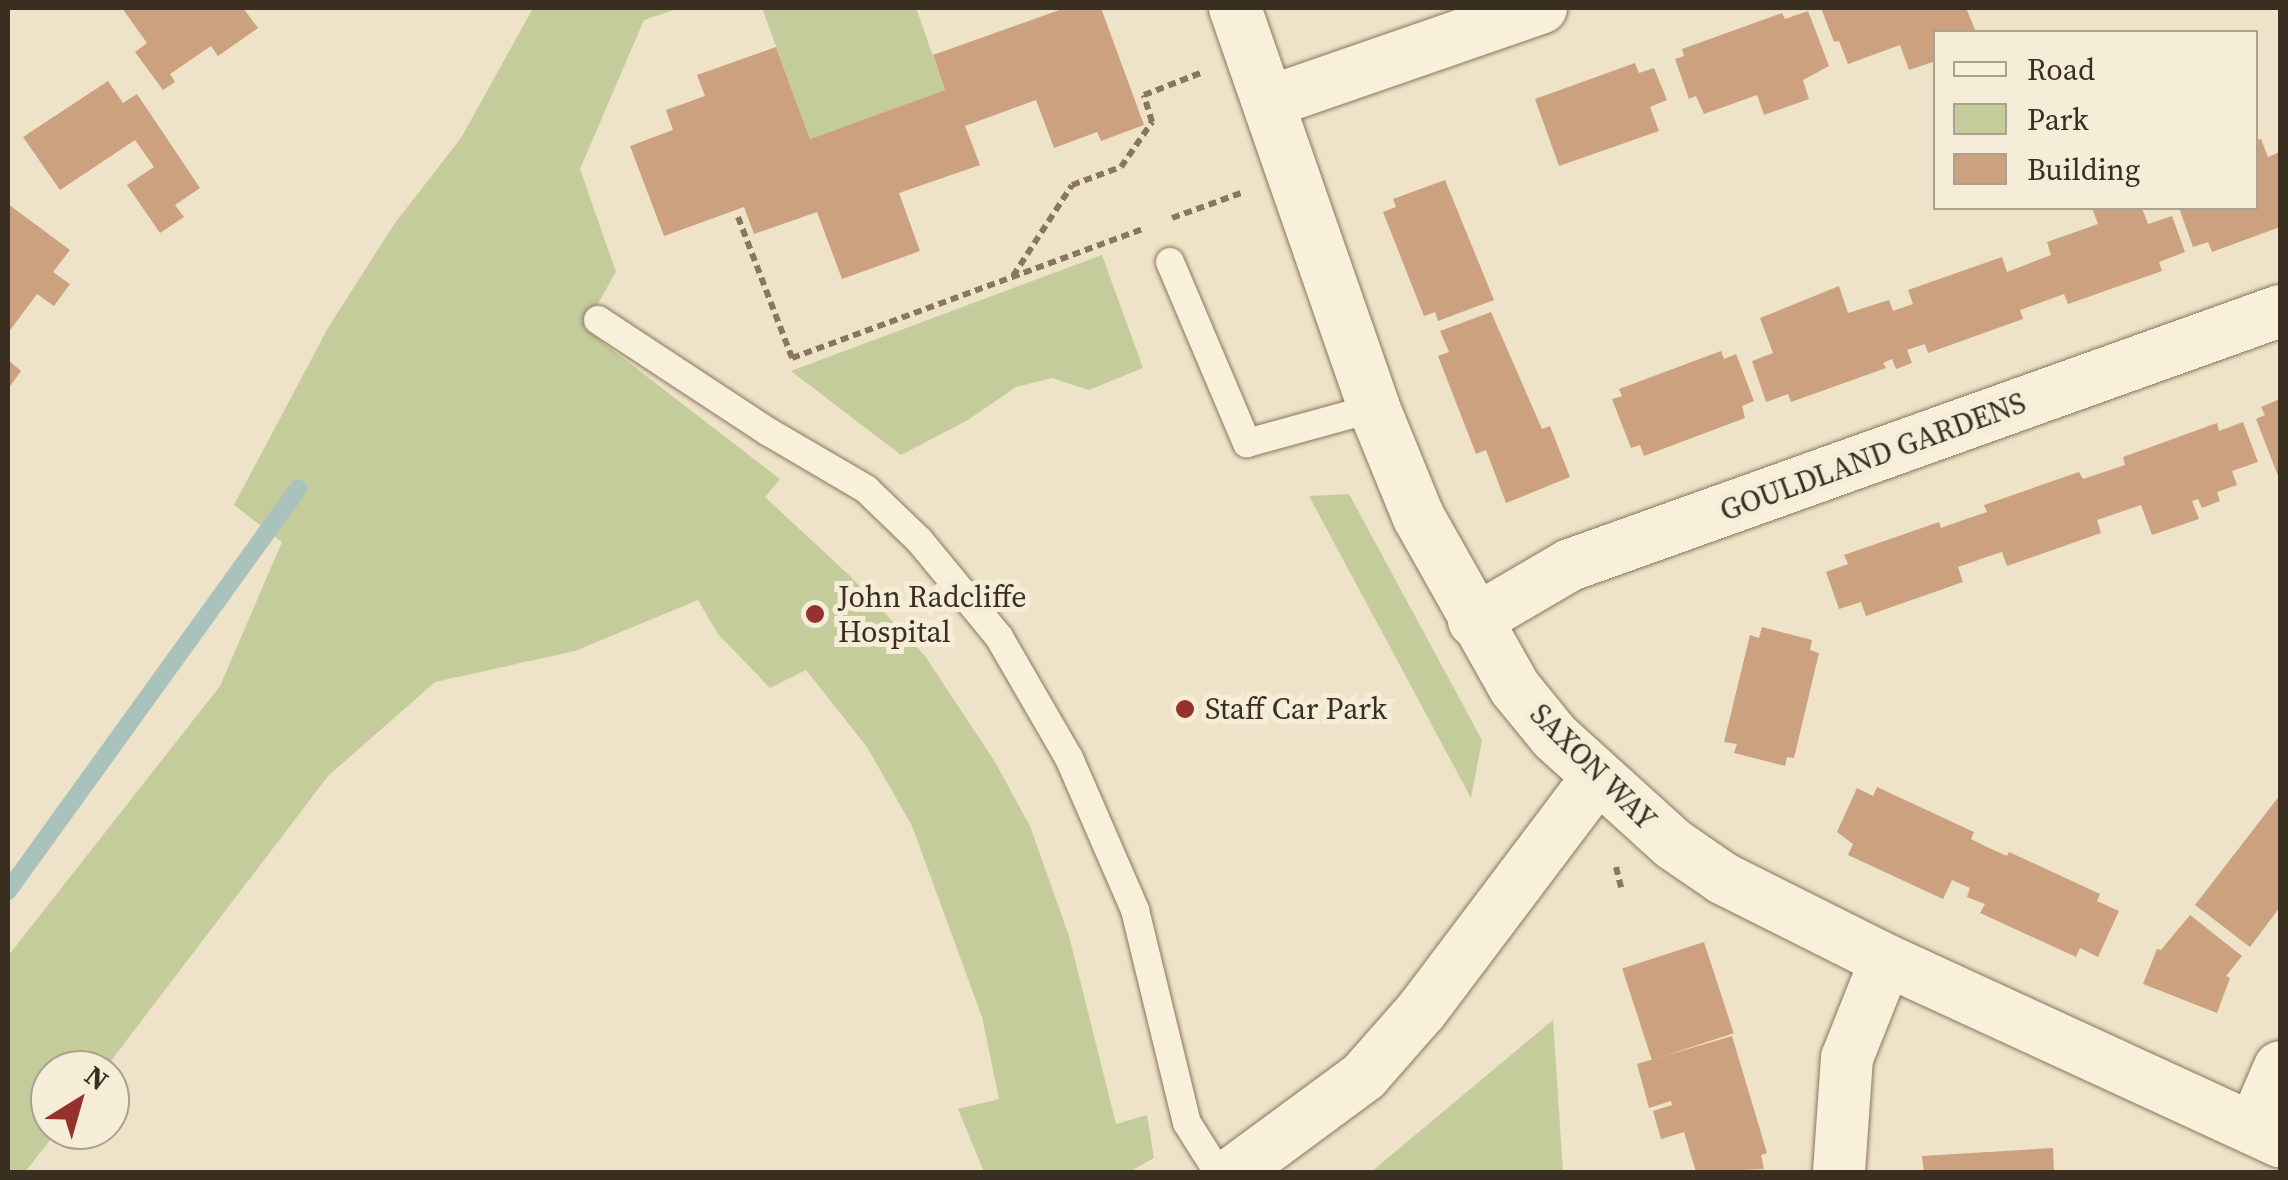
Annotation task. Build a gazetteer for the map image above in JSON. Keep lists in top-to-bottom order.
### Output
{
  "streets": {
    "street": ["GOULDLAND GARDENS", "SAXON WAY"]
  },
  "crossings": [
    ["GOULDLAND GARDENS", "SAXON WAY"]
  ],
  "places": ["John Radcliffe Hospital", "Staff Car Park"],
  "legend": ["Road", "Park", "Building"],
  "north": "top right"
}
